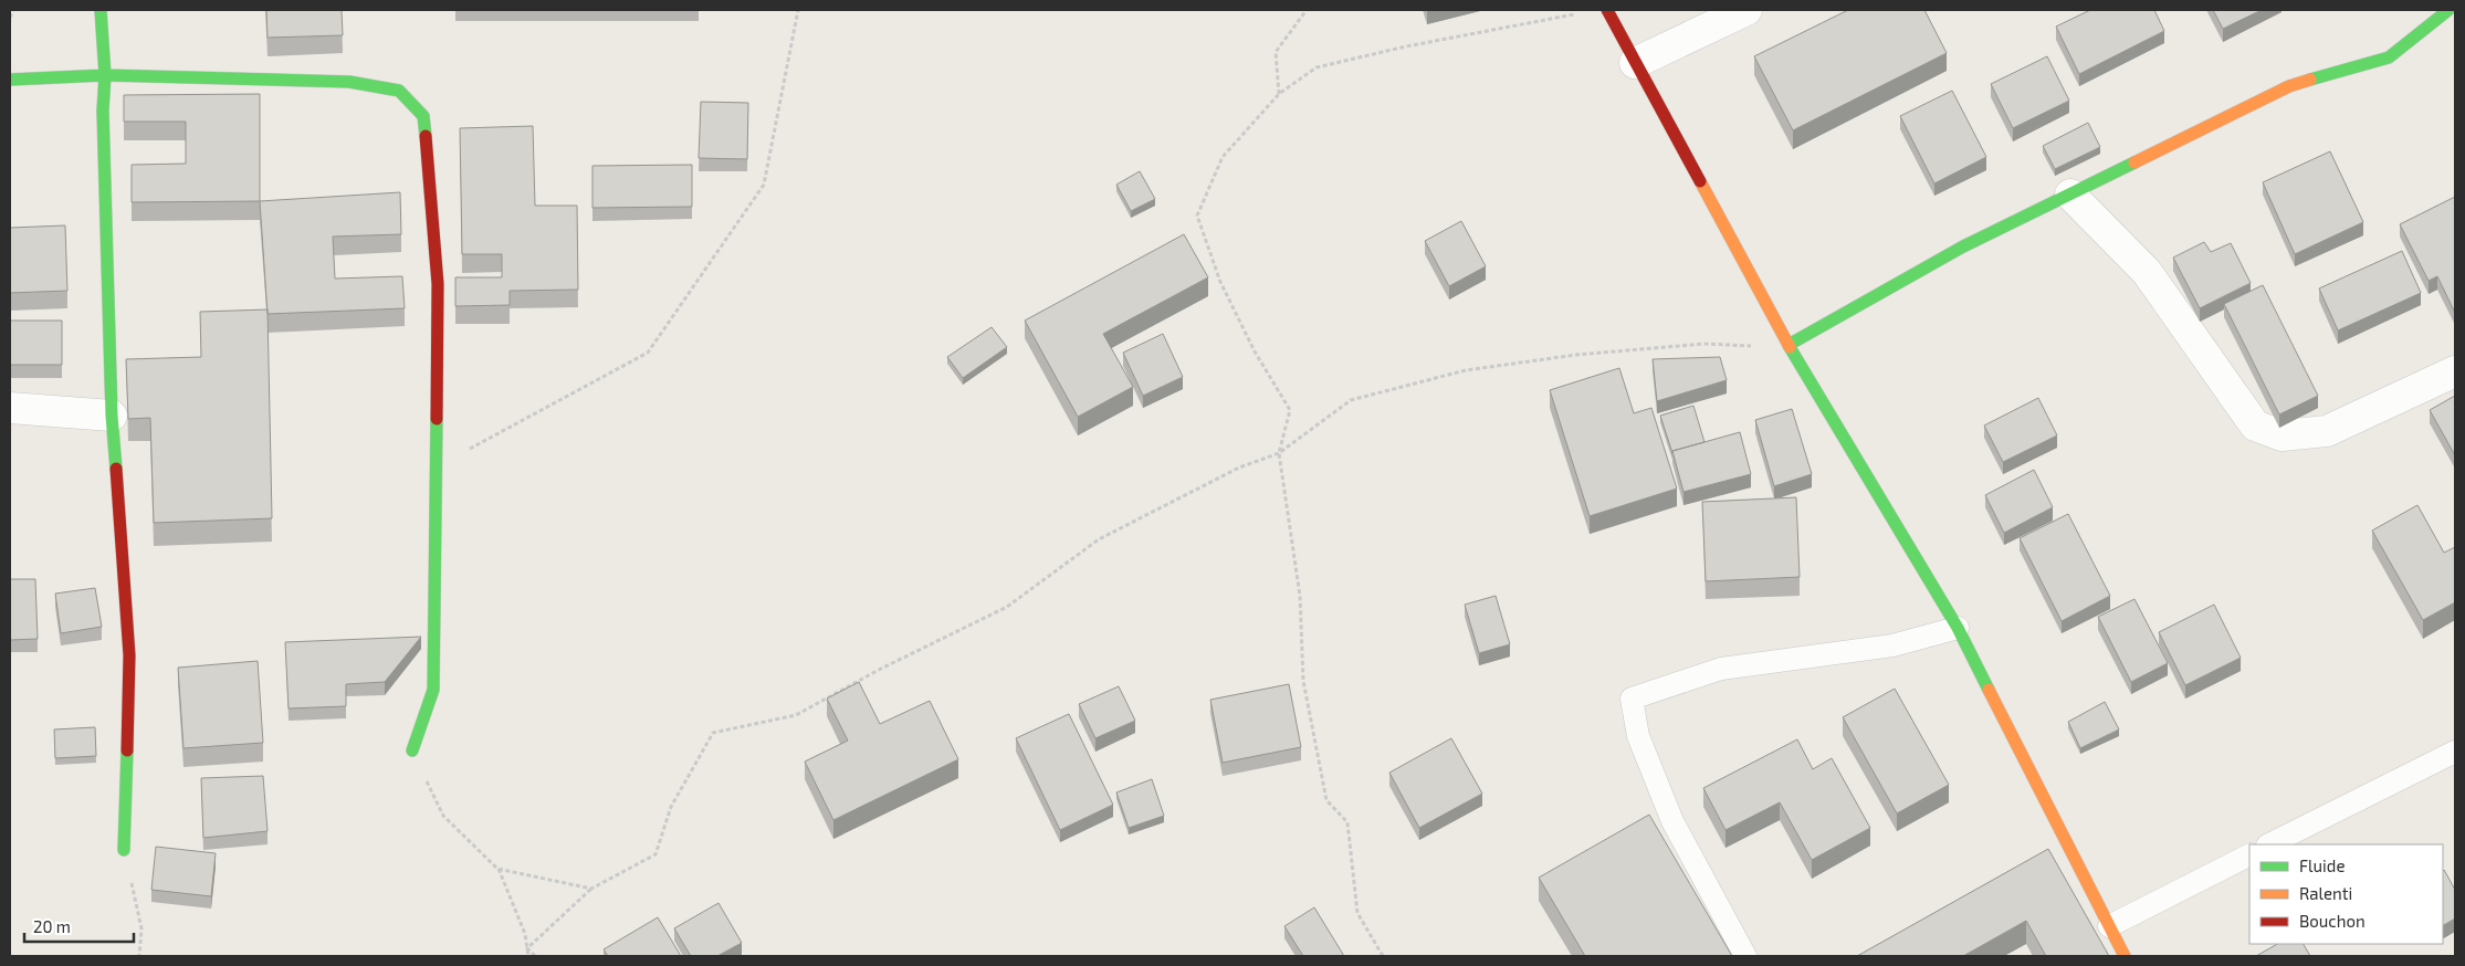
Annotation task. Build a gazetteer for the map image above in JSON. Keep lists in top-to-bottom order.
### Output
{
  "legend": ["Fluide", "Ralenti", "Bouchon"],
  "scale_bar": "20 m"
}
